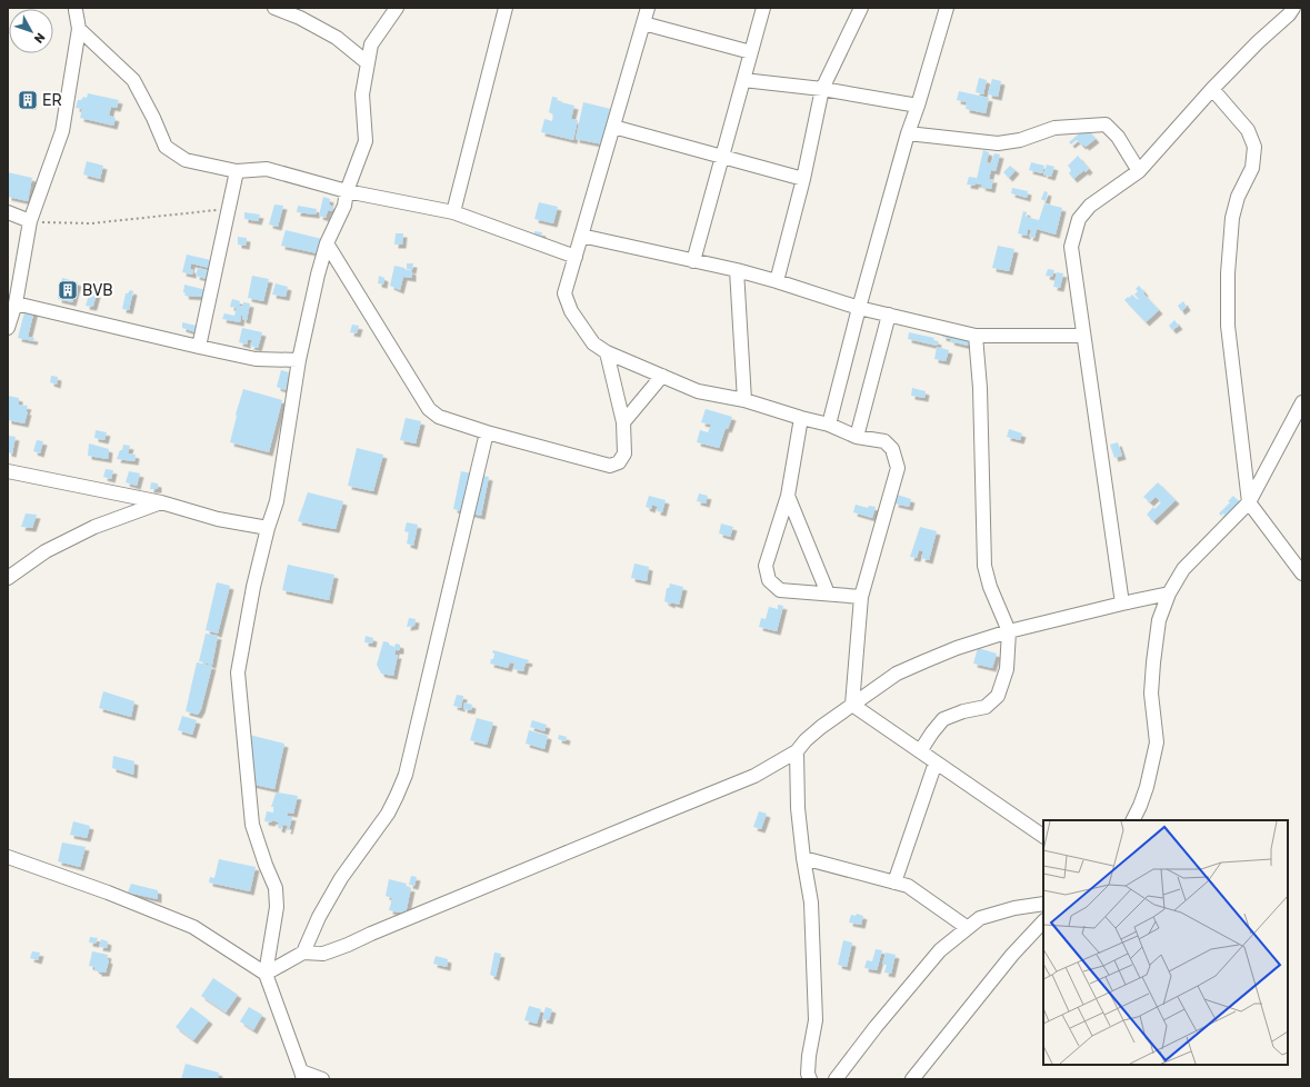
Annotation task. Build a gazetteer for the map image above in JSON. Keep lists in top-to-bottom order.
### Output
{
  "places": {
    "building": ["ER", "BVB"]
  },
  "north": "bottom right"
}
